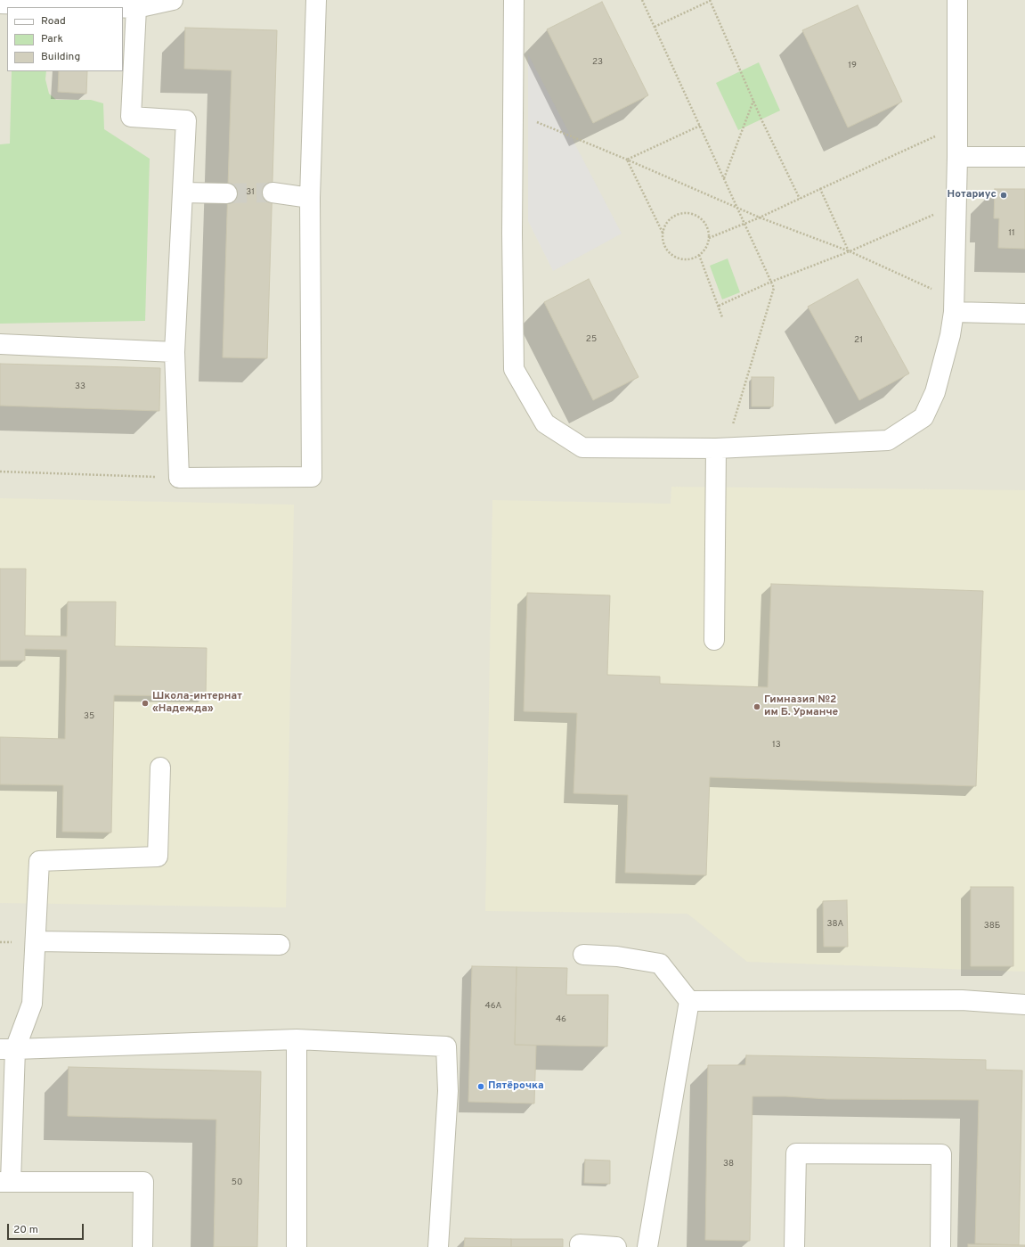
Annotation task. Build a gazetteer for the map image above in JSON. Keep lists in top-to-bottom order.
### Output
{
  "places": [
    "Нотариус",
    "Школа-интернат «Надежда»",
    "Гимназия №2 им Б. Урманче",
    "Пятёрочка"
  ],
  "house_numbers": [
    "23",
    "19",
    "31",
    "11",
    "25",
    "21",
    "33",
    "35",
    "13",
    "38А",
    "38Б",
    "46А",
    "46",
    "38",
    "50"
  ],
  "legend": ["Road", "Park", "Building"],
  "scale_bar": "20 m"
}
